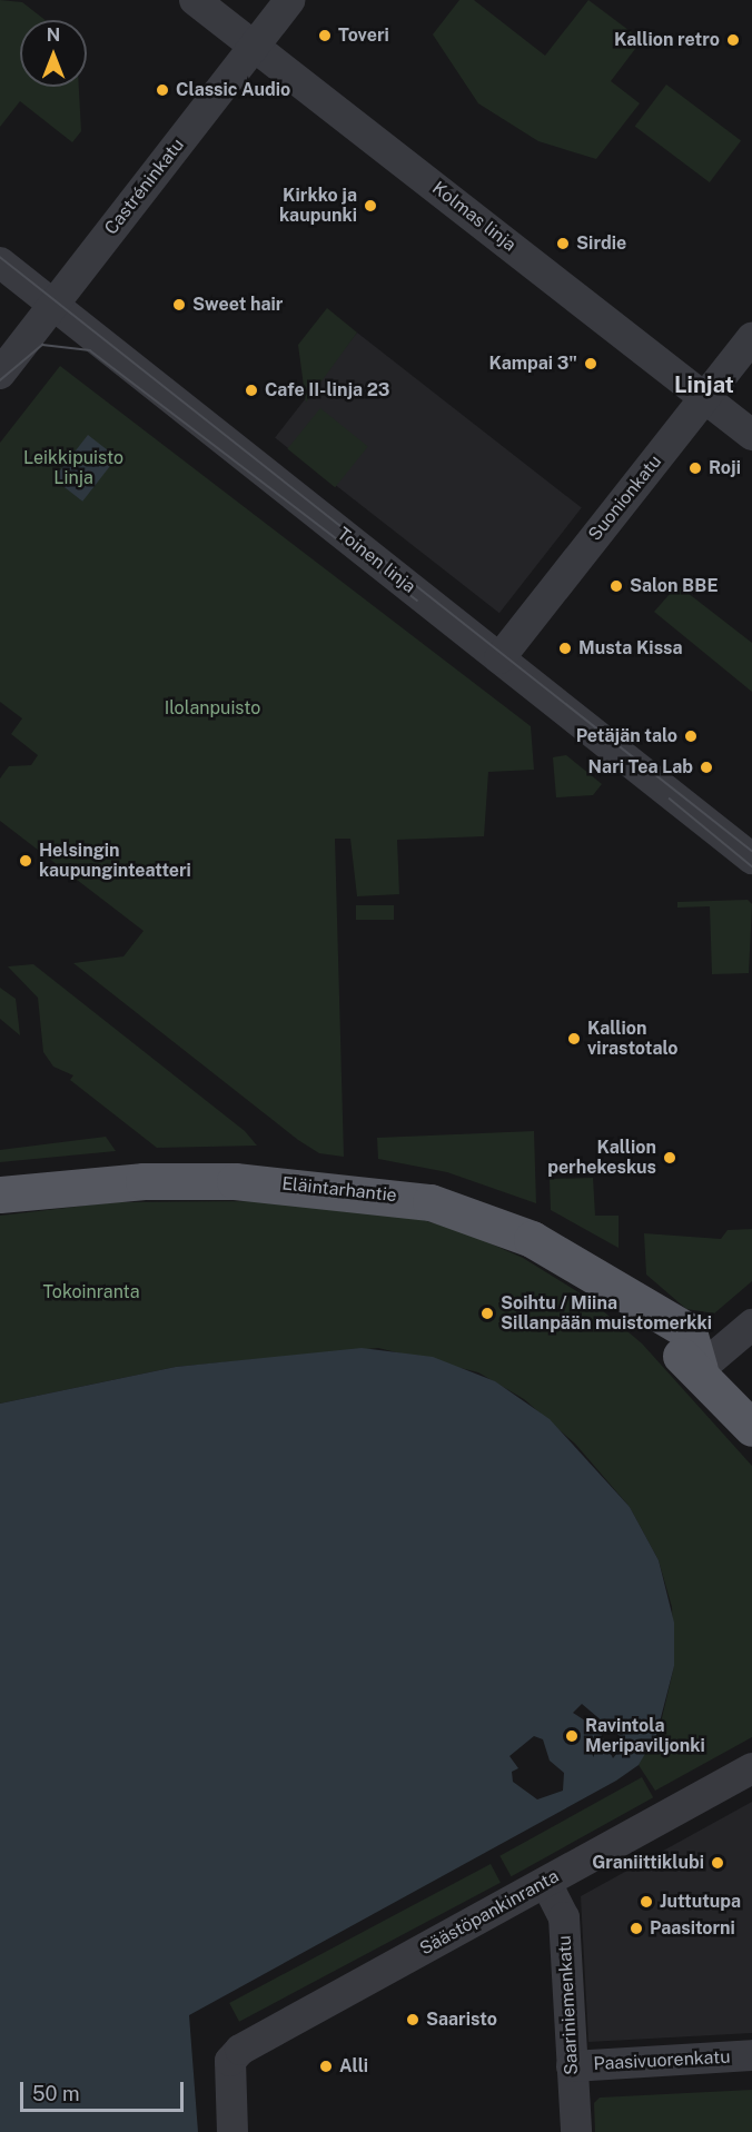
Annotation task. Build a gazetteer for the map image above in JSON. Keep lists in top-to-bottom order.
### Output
{
  "streets": {
    "main road": ["Eläintarhantie"],
    "street": [
      "Castréninkatu",
      "Kolmas linja",
      "Suonionkatu",
      "Toinen linja",
      "Säästöpankinranta",
      "Saariniemenkatu",
      "Paasivuorenkatu"
    ]
  },
  "crossings": [
    ["Castréninkatu", "Kolmas linja"],
    ["Castréninkatu", "Toinen linja"],
    ["Kolmas linja", "Suonionkatu"],
    ["Suonionkatu", "Toinen linja"],
    ["Säästöpankinranta", "Saariniemenkatu"],
    ["Saariniemenkatu", "Paasivuorenkatu"]
  ],
  "districts": ["Linjat"],
  "parks": ["Leikkipuisto Linja", "Ilolanpuisto", "Tokoinranta"],
  "places": [
    "Toveri",
    "Kallion retro",
    "Classic Audio",
    "Kirkko ja kaupunki",
    "Sirdie",
    "Sweet hair",
    "Kampai 3\"",
    "Cafe II-linja 23",
    "Roji",
    "Salon BBE",
    "Musta Kissa",
    "Petäjän talo",
    "Nari Tea Lab",
    "Helsingin kaupunginteatteri",
    "Kallion virastotalo",
    "Kallion perhekeskus",
    "Soihtu / Miina Sillanpään muistomerkki",
    "Ravintola Meripaviljonki",
    "Graniittiklubi",
    "Juttutupa",
    "Paasitorni",
    "Saaristo",
    "Alli"
  ],
  "scale_bar": "50 m",
  "north": "top"
}
